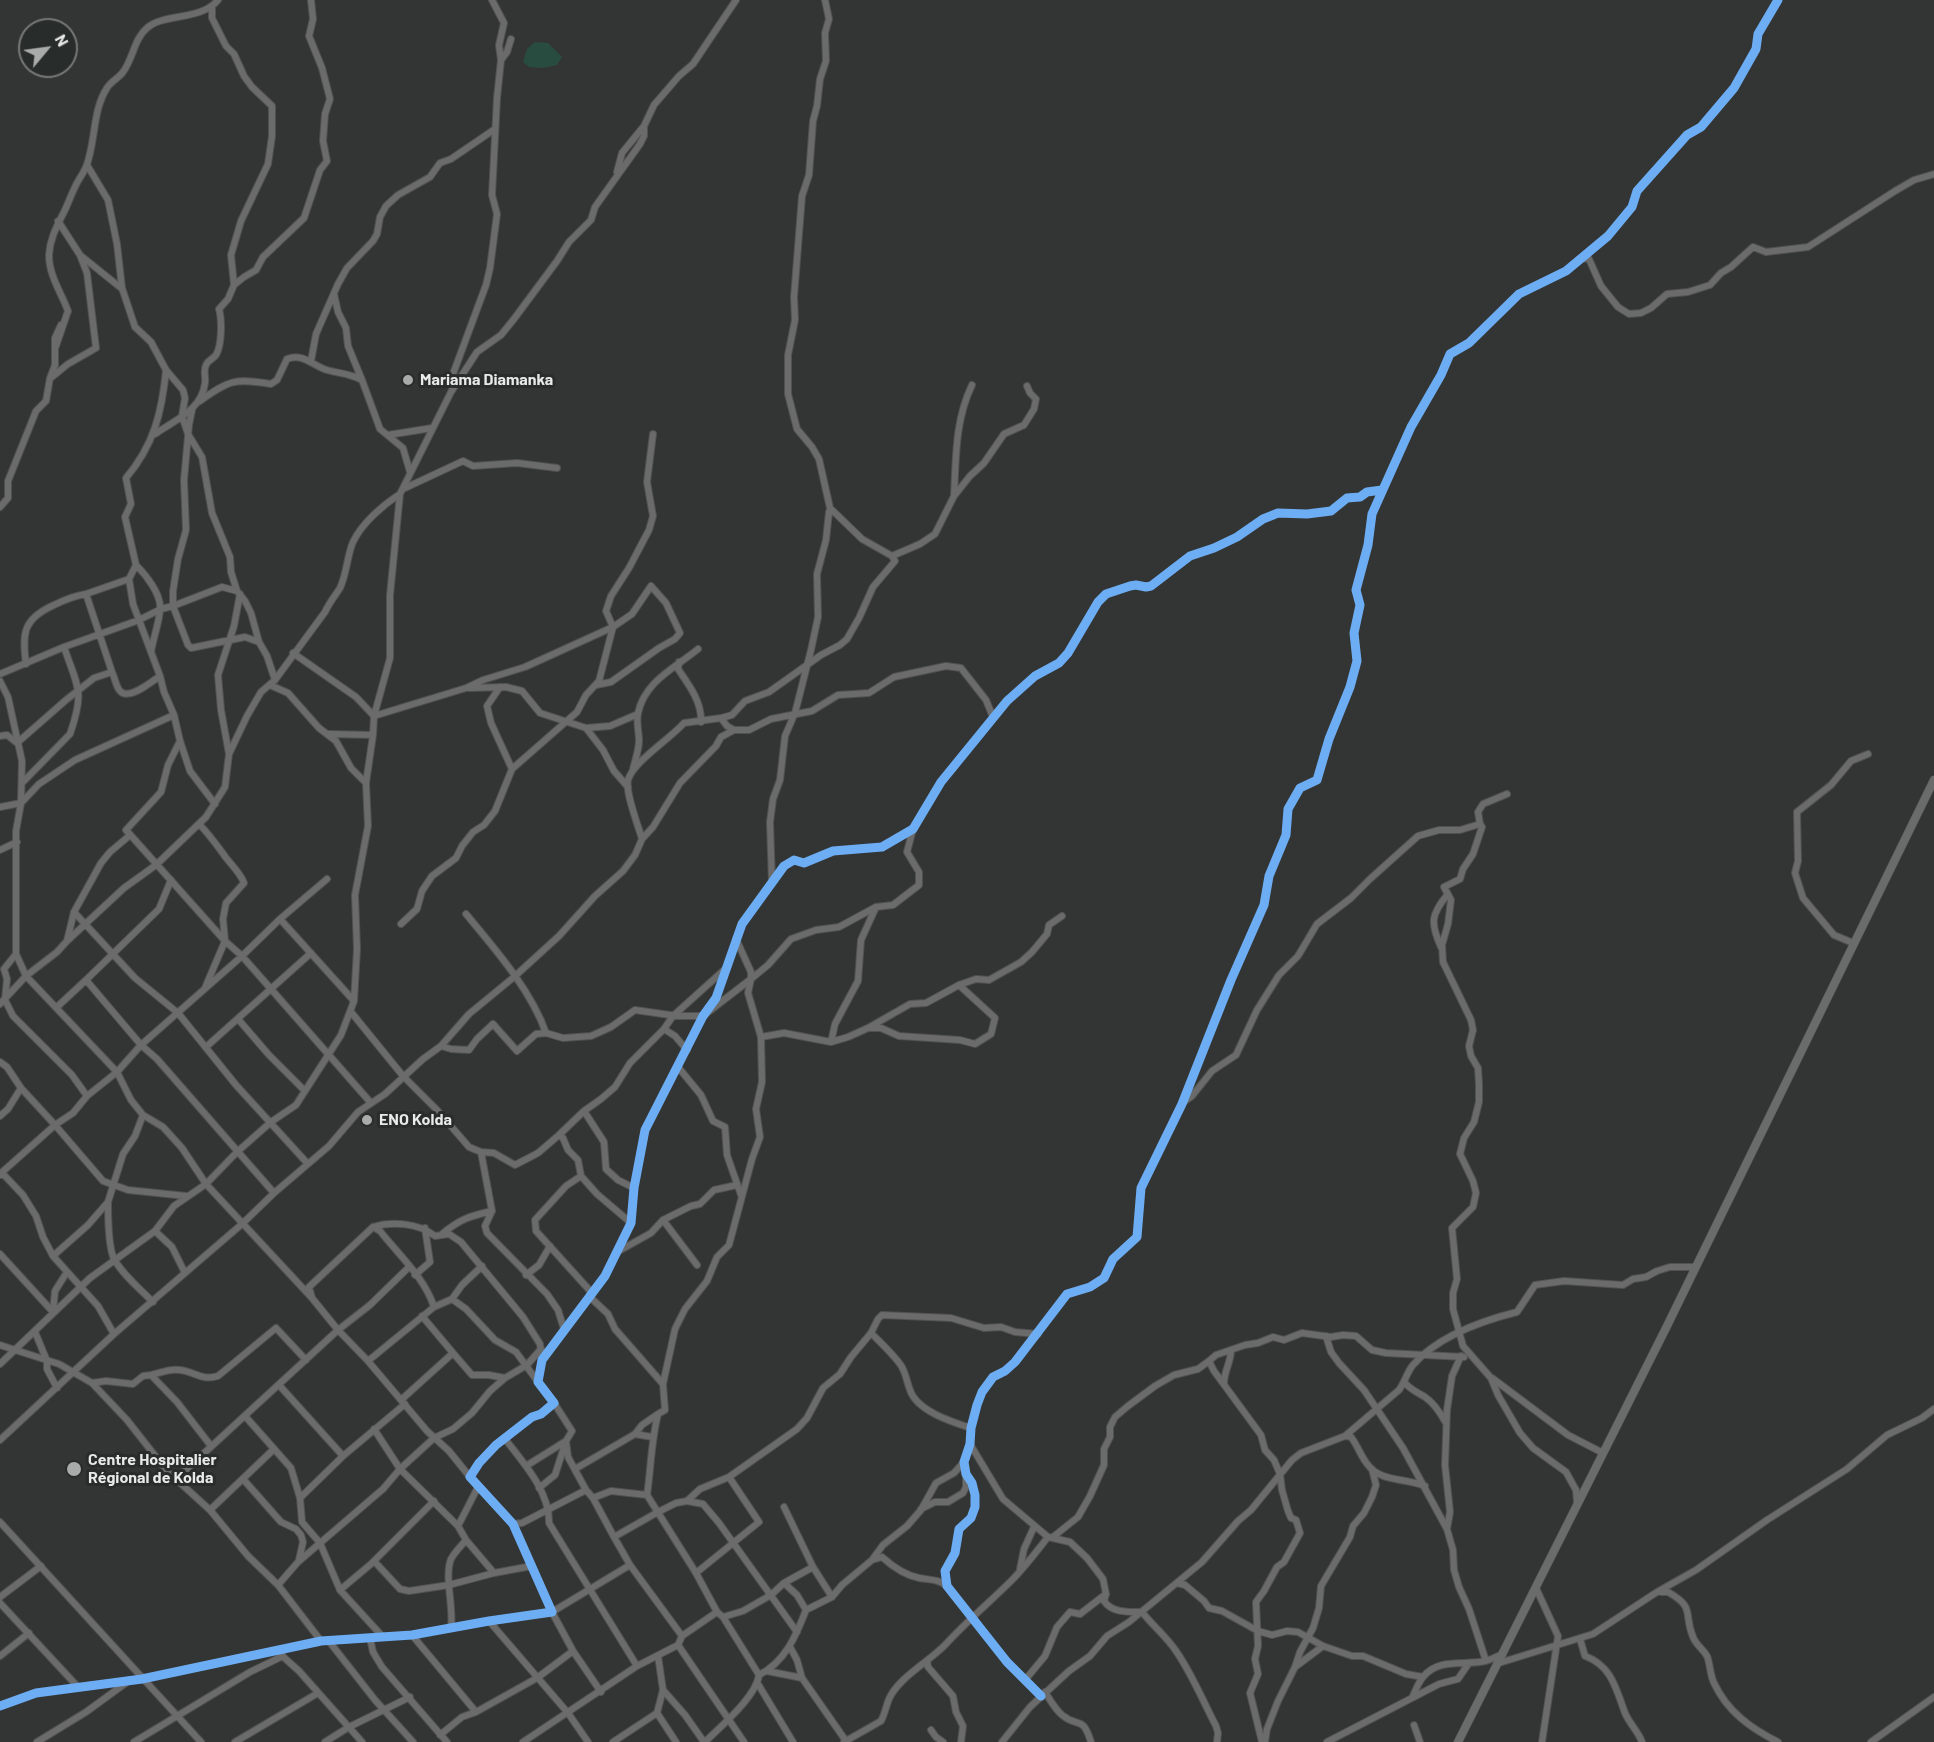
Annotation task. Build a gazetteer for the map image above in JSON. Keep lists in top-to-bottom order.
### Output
{
  "places": ["Mariama Diamanka", "ENO Kolda", "Centre Hospitalier Régional de Kolda"],
  "north": "top right"
}
